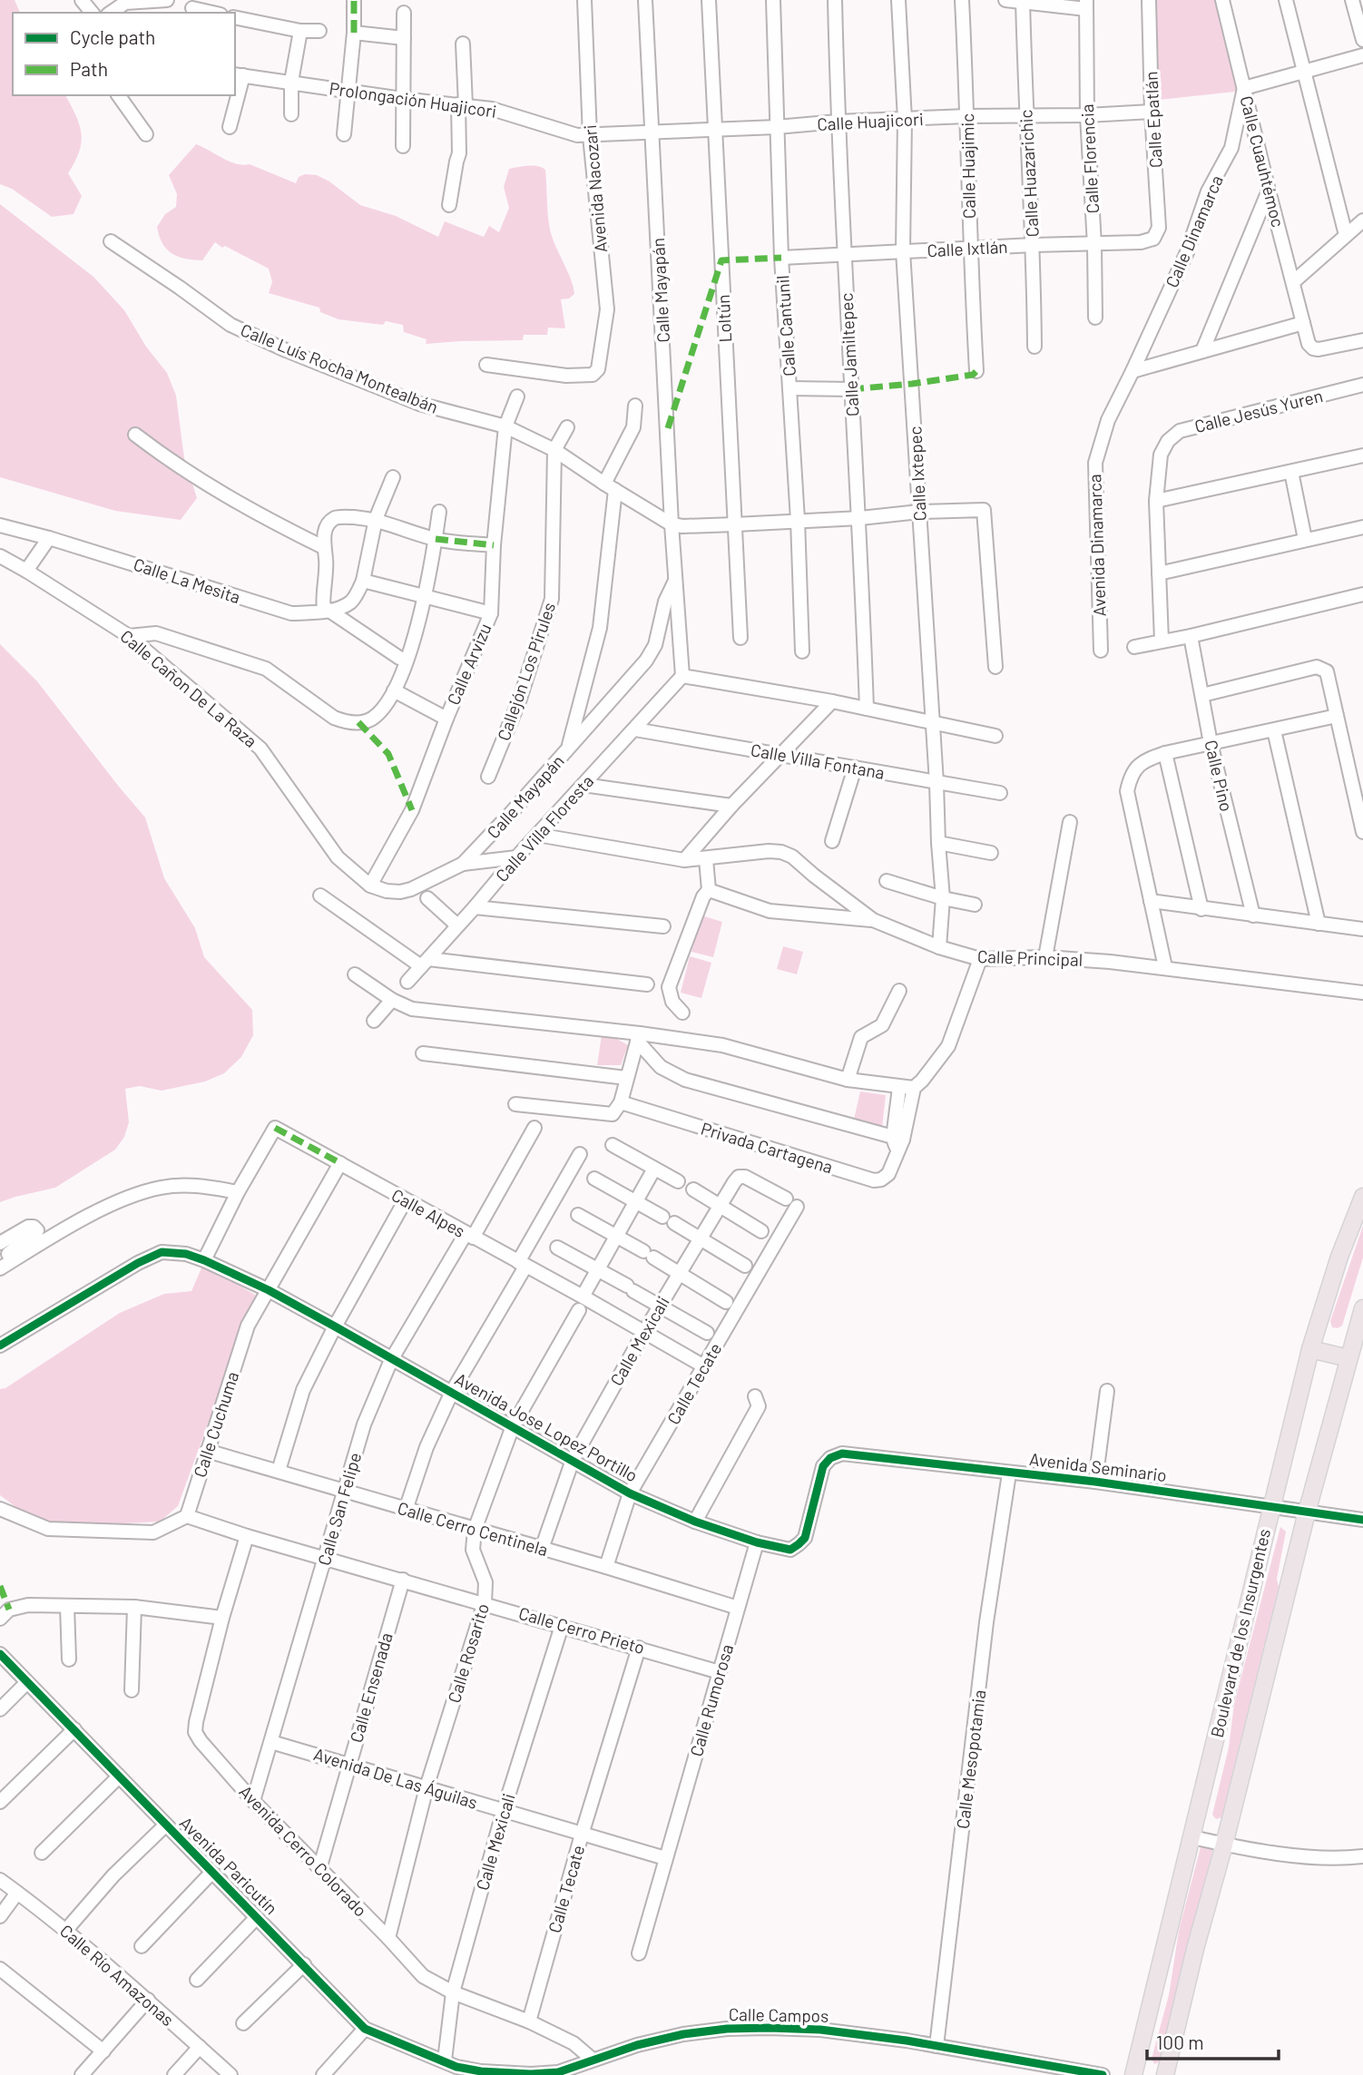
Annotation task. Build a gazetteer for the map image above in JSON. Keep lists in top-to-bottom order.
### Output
{
  "streets": {
    "main road": ["Boulevard de los Insurgentes"],
    "street": [
      "Prolongación Huajicori",
      "Calle Epatlán",
      "Calle Huajicori",
      "Calle Florencia",
      "Calle Cuauhtémoc",
      "Calle Huajimic",
      "Calle Huazarichic",
      "Avenida Nacozari",
      "Calle Dinamarca",
      "Calle Ixtlán",
      "Calle Mayapán",
      "Loltún",
      "Calle Cantunil",
      "Calle Jamiltepec",
      "Calle Luís Rocha Montealbán",
      "Calle Jesús Yuren",
      "Calle Ixtepec",
      "Avenida Dinamarca",
      "Calle La Mesita",
      "Calle Arvizu",
      "Callejón Los Pirules",
      "Calle Cañon De La Raza",
      "Calle Villa Fontana",
      "Calle Pino",
      "Calle Villa Floresta",
      "Calle Principal",
      "Privada Cartagena",
      "Calle Alpes",
      "Calle Mexicali",
      "Calle Tecate",
      "Calle Cuchuma",
      "Avenida Jose Lopez Portillo",
      "Avenida Seminario",
      "Calle San Felipe",
      "Calle Cerro Centinela",
      "Calle Cerro Prieto",
      "Calle Rosarito",
      "Calle Ensenada",
      "Calle Rumorosa",
      "Calle Mesopotamia",
      "Avenida De Las Águilas",
      "Avenida Cerro Colorado",
      "Avenida Paricutín",
      "Calle Río Amazonas",
      "Calle Campos"
    ]
  },
  "crossings": [
    ["Prolongación Huajicori", "Calle Huajicori"],
    ["Prolongación Huajicori", "Avenida Nacozari"],
    ["Calle Epatlán", "Calle Huajicori"],
    ["Calle Epatlán", "Calle Ixtlán"],
    ["Calle Huajicori", "Calle Florencia"],
    ["Calle Huajicori", "Calle Huajimic"],
    ["Calle Huajicori", "Calle Huazarichic"],
    ["Calle Huajicori", "Avenida Nacozari"],
    ["Calle Huajicori", "Calle Mayapán"],
    ["Calle Huajicori", "Loltún"],
    ["Calle Huajicori", "Calle Cantunil"],
    ["Calle Huajicori", "Calle Jamiltepec"],
    ["Calle Huajicori", "Calle Ixtepec"],
    ["Calle Florencia", "Calle Ixtlán"],
    ["Calle Cuauhtémoc", "Calle Dinamarca"],
    ["Calle Huajimic", "Calle Ixtlán"],
    ["Calle Huazarichic", "Calle Ixtlán"],
    ["Calle Dinamarca", "Avenida Dinamarca"],
    ["Calle Ixtlán", "Calle Cantunil"],
    ["Calle Ixtlán", "Calle Jamiltepec"],
    ["Calle Ixtlán", "Calle Ixtepec"],
    ["Calle Mayapán", "Calle Luís Rocha Montealbán"],
    ["Calle Mayapán", "Calle Arvizu"],
    ["Calle Mayapán", "Calle Cañon De La Raza"],
    ["Calle Mayapán", "Calle Villa Floresta"],
    ["Loltún", "Calle Luís Rocha Montealbán"],
    ["Calle Cantunil", "Calle Luís Rocha Montealbán"],
    ["Calle Jamiltepec", "Calle Luís Rocha Montealbán"],
    ["Calle Luís Rocha Montealbán", "Calle Ixtepec"],
    ["Calle Luís Rocha Montealbán", "Calle Arvizu"],
    ["Calle Luís Rocha Montealbán", "Callejón Los Pirules"],
    ["Calle Ixtepec", "Calle Villa Fontana"],
    ["Calle Ixtepec", "Calle Principal"],
    ["Calle Arvizu", "Calle Cañon De La Raza"],
    ["Calle Villa Fontana", "Calle Villa Floresta"],
    ["Calle Villa Floresta", "Calle Principal"],
    ["Calle Principal", "Privada Cartagena"],
    ["Calle Alpes", "Calle Mexicali"],
    ["Calle Alpes", "Calle Tecate"],
    ["Calle Alpes", "Calle Cuchuma"],
    ["Calle Alpes", "Calle San Felipe"],
    ["Calle Mexicali", "Calle Tecate"],
    ["Calle Mexicali", "Avenida Jose Lopez Portillo"],
    ["Calle Mexicali", "Calle Cerro Centinela"],
    ["Calle Mexicali", "Calle Cerro Prieto"],
    ["Calle Mexicali", "Avenida De Las Águilas"],
    ["Calle Mexicali", "Avenida Cerro Colorado"],
    ["Calle Mexicali", "Avenida Paricutín"],
    ["Calle Mexicali", "Calle Campos"],
    ["Calle Tecate", "Avenida Jose Lopez Portillo"],
    ["Calle Tecate", "Calle Cerro Centinela"],
    ["Calle Tecate", "Calle Cerro Prieto"],
    ["Calle Tecate", "Avenida De Las Águilas"],
    ["Calle Tecate", "Avenida Cerro Colorado"],
    ["Calle Cuchuma", "Avenida Jose Lopez Portillo"],
    ["Calle Cuchuma", "Calle Cerro Centinela"],
    ["Calle Cuchuma", "Calle Cerro Prieto"],
    ["Avenida Jose Lopez Portillo", "Avenida Seminario"],
    ["Avenida Jose Lopez Portillo", "Calle San Felipe"],
    ["Avenida Jose Lopez Portillo", "Calle Rosarito"],
    ["Avenida Jose Lopez Portillo", "Calle Rumorosa"],
    ["Avenida Seminario", "Boulevard de los Insurgentes"],
    ["Avenida Seminario", "Calle Mesopotamia"],
    ["Calle San Felipe", "Calle Cerro Centinela"],
    ["Calle San Felipe", "Calle Cerro Prieto"],
    ["Calle San Felipe", "Avenida De Las Águilas"],
    ["Calle San Felipe", "Avenida Cerro Colorado"],
    ["Calle Cerro Centinela", "Calle Rosarito"],
    ["Calle Cerro Centinela", "Calle Rumorosa"],
    ["Calle Cerro Prieto", "Calle Rosarito"],
    ["Calle Cerro Prieto", "Calle Ensenada"],
    ["Calle Cerro Prieto", "Calle Rumorosa"],
    ["Calle Cerro Prieto", "Avenida Cerro Colorado"],
    ["Calle Rosarito", "Avenida De Las Águilas"],
    ["Calle Rosarito", "Avenida Cerro Colorado"],
    ["Calle Ensenada", "Avenida De Las Águilas"],
    ["Calle Ensenada", "Avenida Cerro Colorado"],
    ["Calle Rumorosa", "Avenida De Las Águilas"],
    ["Calle Mesopotamia", "Calle Campos"],
    ["Avenida Cerro Colorado", "Calle Campos"],
    ["Avenida Paricutín", "Calle Campos"]
  ],
  "legend": ["Cycle path", "Path"],
  "scale_bar": "100 m"
}
